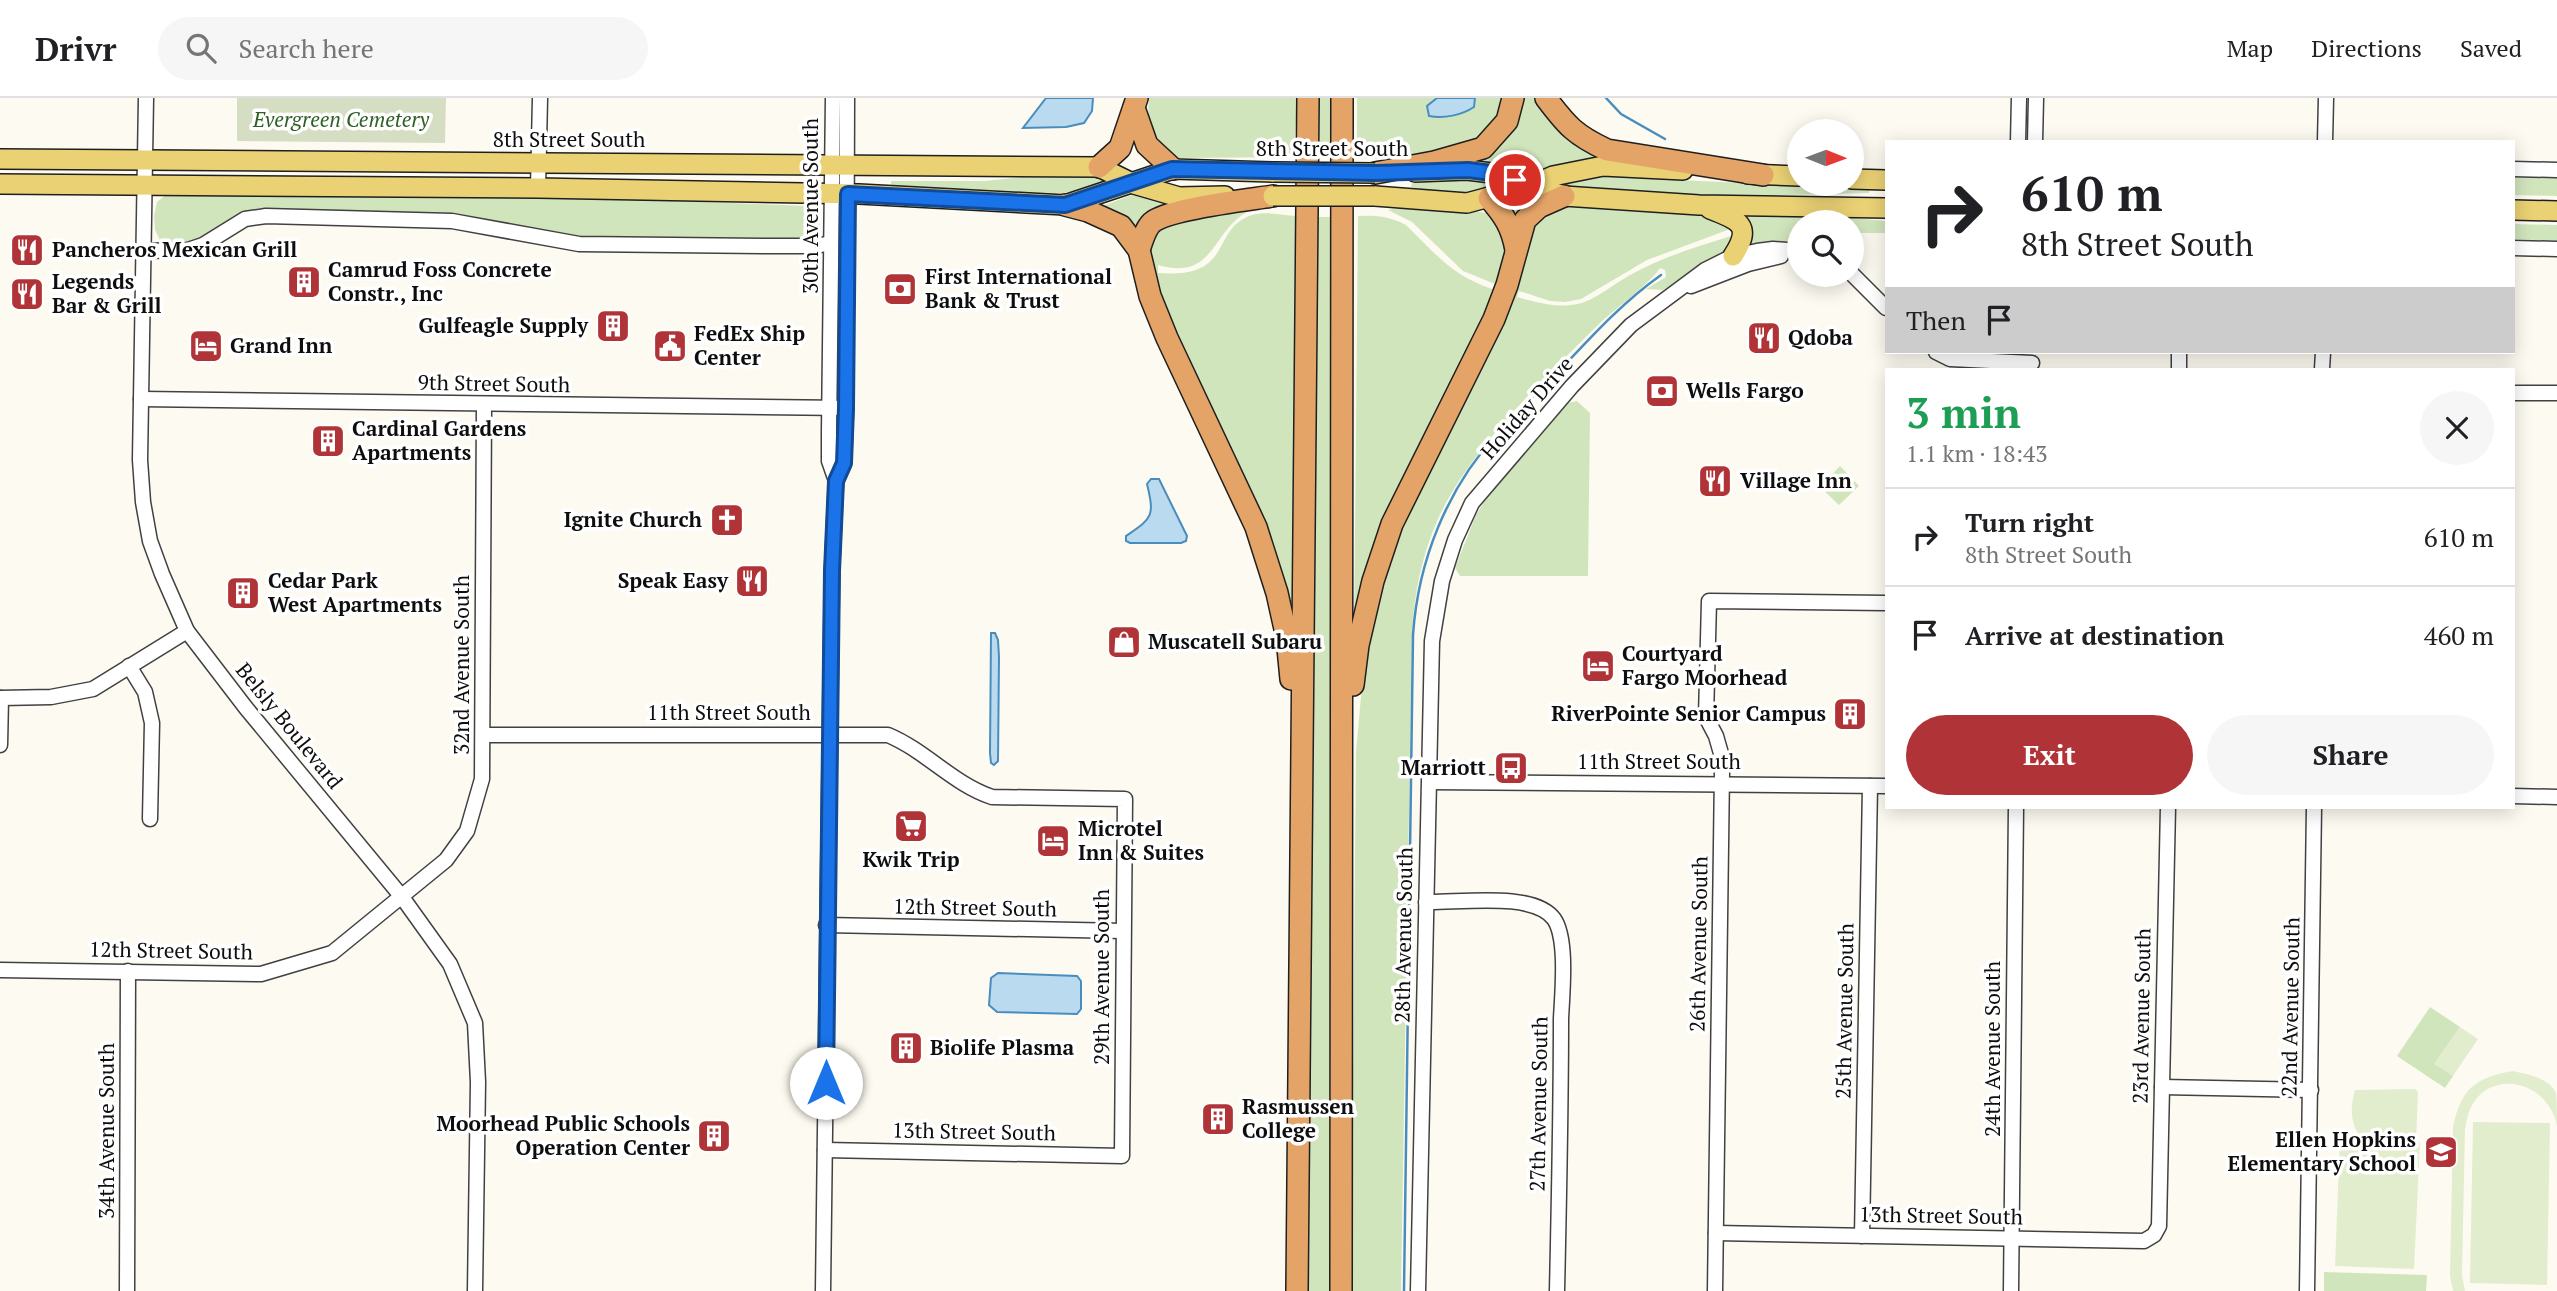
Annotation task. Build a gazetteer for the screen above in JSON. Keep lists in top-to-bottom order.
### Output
{
  "streets": {
    "main road": ["8th Street South"],
    "street": [
      "30th Avenue South",
      "9th Street South",
      "Holiday Drive",
      "32nd Avenue South",
      "11th Street South",
      "Belsly Boulevard",
      "12th Street South",
      "28th Avenue South",
      "26th Avenue South",
      "29th Avenue South",
      "22nd Avenue South",
      "25th Avenue South",
      "23rd Avenue South",
      "24th Avenue South",
      "27th Avenue South",
      "34th Avenue South",
      "13th Street South"
    ]
  },
  "crossings": [
    ["8th Street South", "30th Avenue South"],
    ["8th Street South", "Belsly Boulevard"],
    ["30th Avenue South", "9th Street South"],
    ["30th Avenue South", "11th Street South"],
    ["30th Avenue South", "12th Street South"],
    ["30th Avenue South", "13th Street South"],
    ["9th Street South", "32nd Avenue South"],
    ["9th Street South", "Belsly Boulevard"],
    ["Holiday Drive", "28th Avenue South"],
    ["32nd Avenue South", "11th Street South"],
    ["32nd Avenue South", "Belsly Boulevard"],
    ["32nd Avenue South", "12th Street South"],
    ["11th Street South", "28th Avenue South"],
    ["11th Street South", "26th Avenue South"],
    ["11th Street South", "29th Avenue South"],
    ["11th Street South", "25th Avenue South"],
    ["Belsly Boulevard", "12th Street South"],
    ["12th Street South", "29th Avenue South"],
    ["12th Street South", "34th Avenue South"],
    ["28th Avenue South", "27th Avenue South"],
    ["26th Avenue South", "13th Street South"],
    ["29th Avenue South", "13th Street South"],
    ["25th Avenue South", "13th Street South"],
    ["23rd Avenue South", "13th Street South"],
    ["24th Avenue South", "13th Street South"]
  ],
  "parks": ["Evergreen Cemetery"],
  "places": {
    "restaurant": [
      "Pancheros Mexican Grill",
      "Legends Bar & Grill",
      "Qdoba",
      "Village Inn",
      "Speak Easy"
    ],
    "building": [
      "Camrud Foss Concrete Constr., Inc",
      "Gulfeagle Supply",
      "Cardinal Gardens Apartments",
      "Cedar Park West Apartments",
      "RiverPointe Senior Campus",
      "Biolife Plasma",
      "Rasmussen College",
      "Moorhead Public Schools Operation Center"
    ],
    "bank": ["First International Bank & Trust", "Wells Fargo"],
    "hotel": ["Grand Inn", "Courtyard Fargo Moorhead", "Microtel Inn & Suites"],
    "public building": ["FedEx Ship Center"],
    "church": ["Ignite Church"],
    "shop": ["Muscatell Subaru"],
    "bus stop": ["Marriott"],
    "supermarket": ["Kwik Trip"],
    "school or university": ["Ellen Hopkins Elementary School"]
  },
  "north": "right",
  "page": {
    "header": "Drivr",
    "search": "Search here",
    "nav": ["Map", "Directions", "Saved"],
    "turn": ["610 m", "8th Street South"],
    "then": "Then",
    "heading": ["3 min", "1.1 km · 18:43"],
    "list": [
      {
        "name": "Turn right",
        "note": "8th Street South",
        "value": "610 m"
      },
      {
        "name": "Arrive at destination",
        "value": "460 m"
      }
    ],
    "buttons": ["Exit", "Share"]
  }
}
